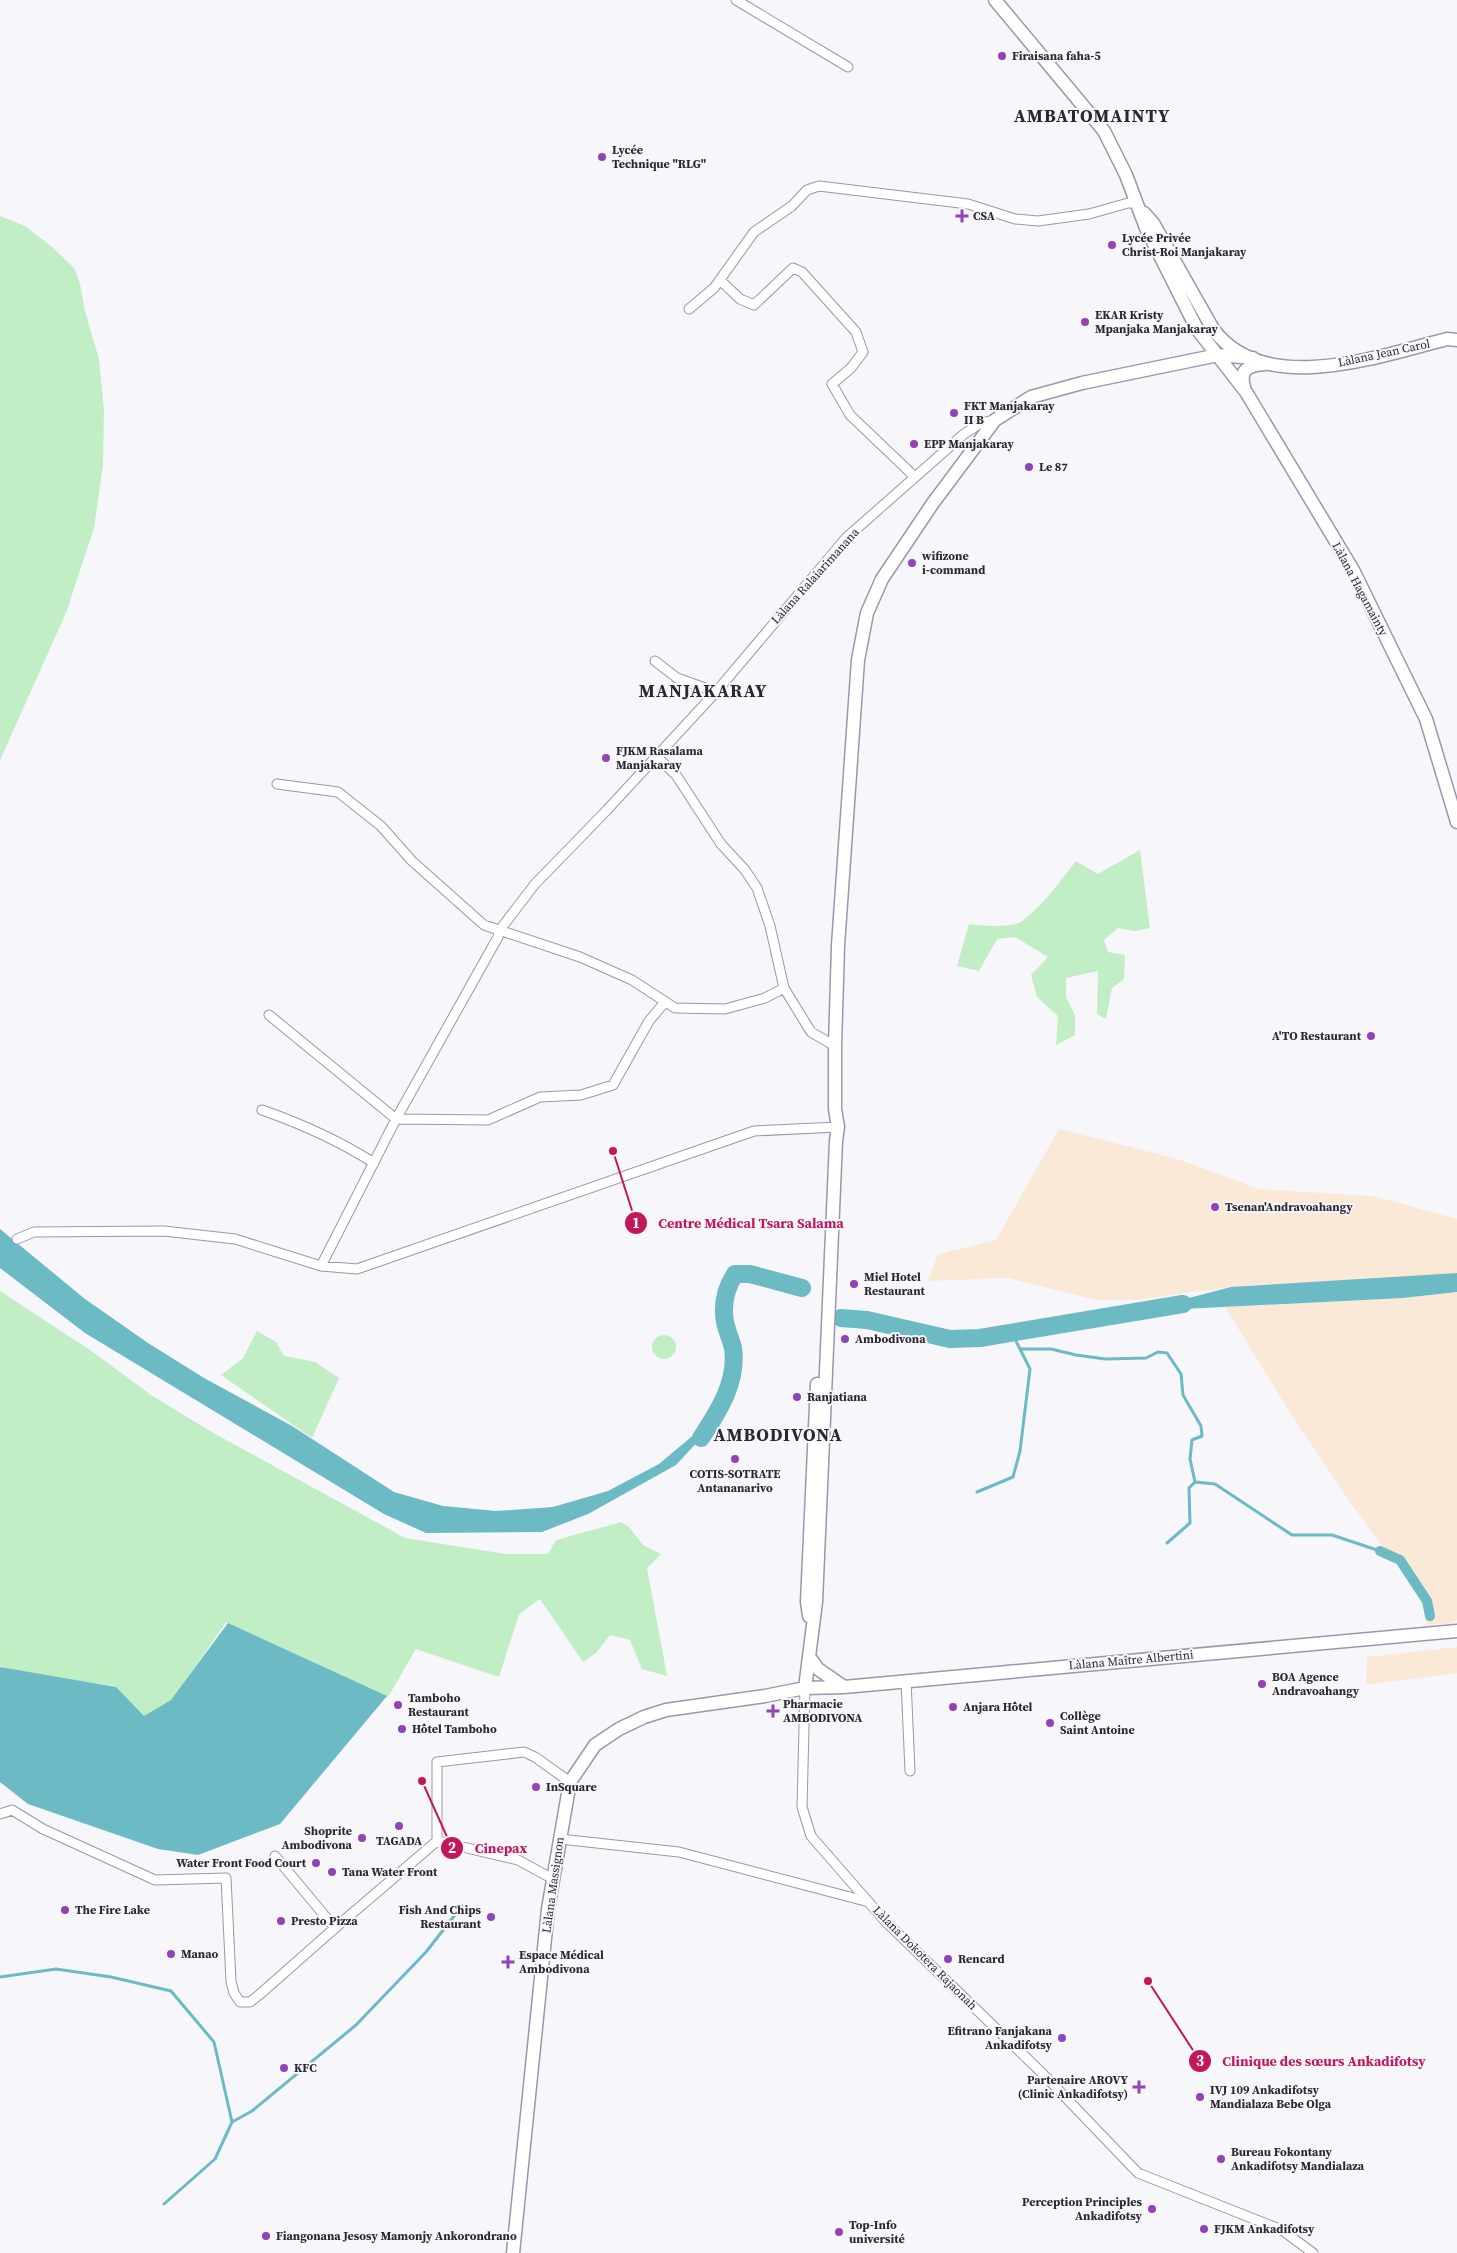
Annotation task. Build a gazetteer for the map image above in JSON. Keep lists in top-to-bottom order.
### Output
{
  "streets": {
    "main road": [
      "Làlana Jean Carol",
      "Làlana Hagamainty",
      "Làlana Maître Albertini",
      "Làlana Massignon"
    ],
    "street": ["Làlana Ralaiarimanana", "Làlana Dokotera Rajaonah"]
  },
  "crossings": [
    ["Làlana Maître Albertini", "Làlana Massignon"],
    ["Làlana Maître Albertini", "Làlana Dokotera Rajaonah"],
    ["Làlana Massignon", "Làlana Dokotera Rajaonah"]
  ],
  "districts": ["AMBATOMAINTY", "MANJAKARAY", "AMBODIVONA"],
  "places": {
    "other": [
      "Firaisana faha-5",
      "Lycée Technique \"RLG\"",
      "Lycée Privée Christ-Roi Manjakaray",
      "EKAR Kristy Mpanjaka Manjakaray",
      "FKT Manjakaray II B",
      "EPP Manjakaray",
      "Le 87",
      "wifizone i-command",
      "FJKM Rasalama Manjakaray",
      "A'TO Restaurant",
      "Centre Médical Tsara Salama",
      "Tsenan'Andravoahangy",
      "Miel Hotel Restaurant",
      "Ambodivona",
      "Ranjatiana",
      "COTIS-SOTRATE Antananarivo",
      "BOA Agence Andravoahangy",
      "Tamboho Restaurant",
      "Anjara Hôtel",
      "Collège Saint Antoine",
      "Hôtel Tamboho",
      "Cinepax",
      "InSquare",
      "TAGADA",
      "Shoprite Ambodivona",
      "Water Front Food Court",
      "Tana Water Front",
      "The Fire Lake",
      "Fish And Chips Restaurant",
      "Presto Pizza",
      "Manao",
      "Rencard",
      "Clinique des sœurs Ankadifotsy",
      "Efitrano Fanjakana Ankadifotsy",
      "KFC",
      "IVJ 109 Ankadifotsy Mandialaza Bebe Olga",
      "Bureau Fokontany Ankadifotsy Mandialaza",
      "Perception Principles Ankadifotsy",
      "FJKM Ankadifotsy",
      "Top-Info université",
      "Fiangonana Jesosy Mamonjy Ankorondrano"
    ],
    "health": [
      "CSA",
      "Pharmacie AMBODIVONA",
      "Espace Médical Ambodivona",
      "Partenaire AROVY (Clinic Ankadifotsy)"
    ]
  }
}
